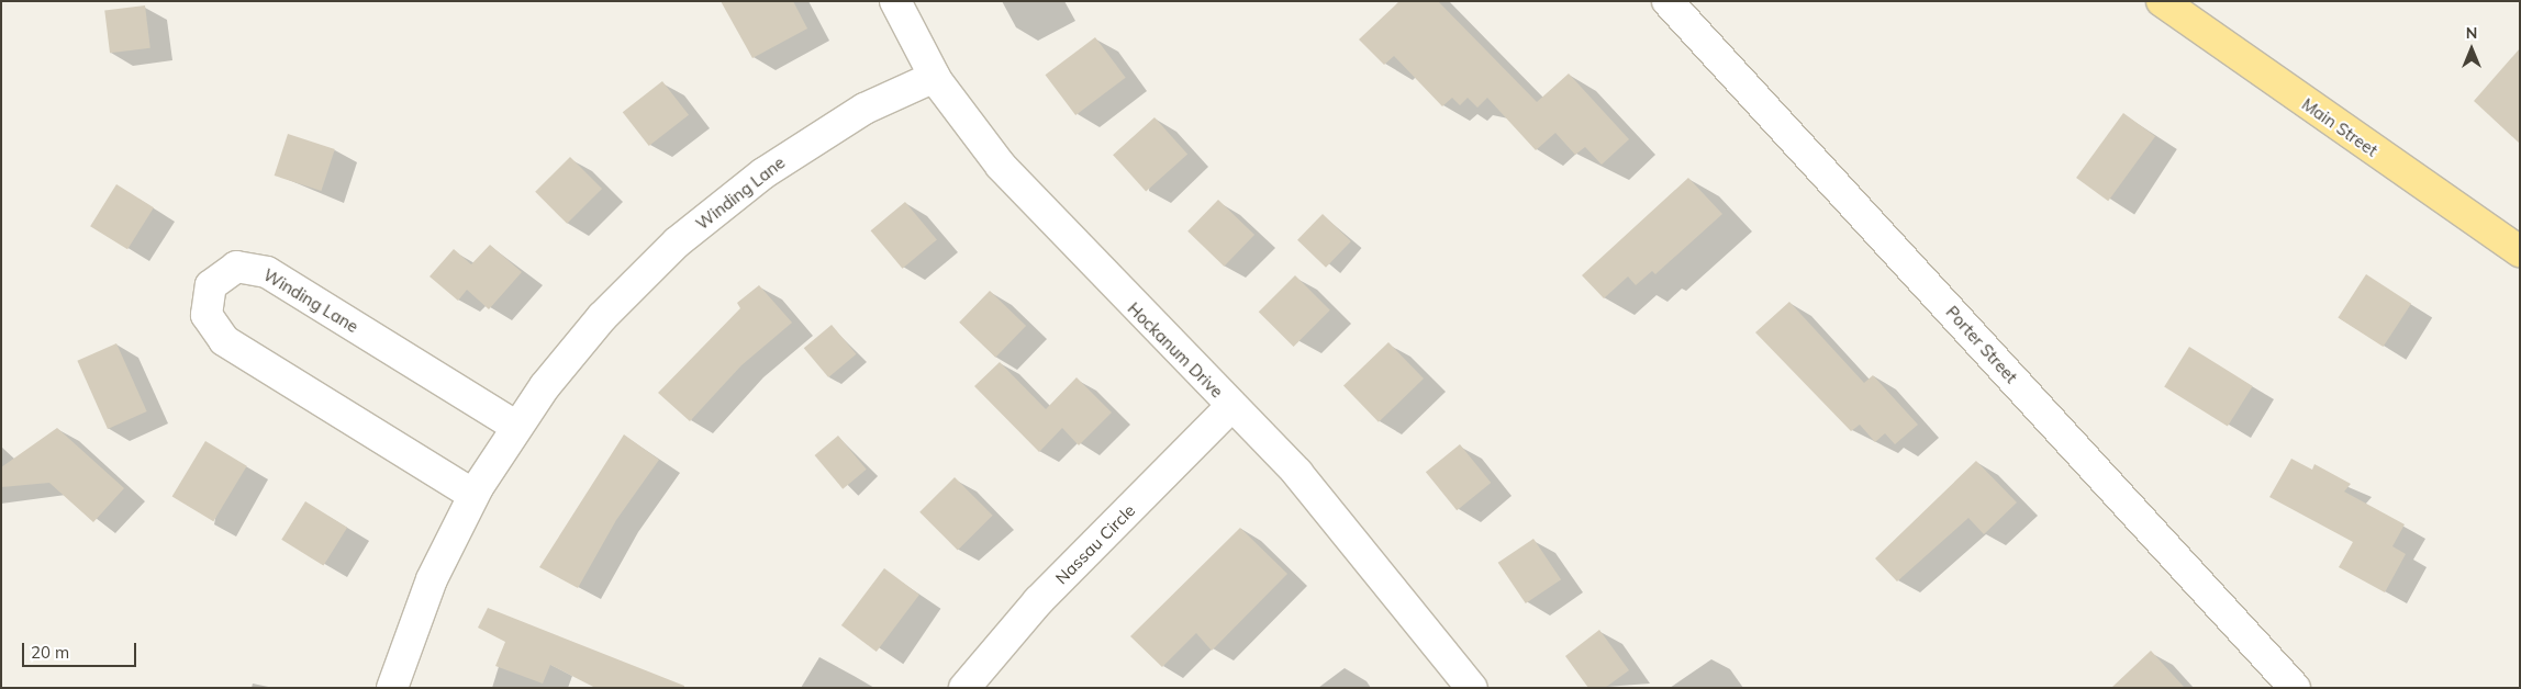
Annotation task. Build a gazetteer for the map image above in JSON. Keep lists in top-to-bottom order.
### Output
{
  "streets": {
    "main road": ["Main Street"],
    "street": [
      "Winding Lane",
      "Porter Street",
      "Hockanum Drive",
      "Nassau Circle"
    ]
  },
  "crossings": [
    ["Winding Lane", "Hockanum Drive"],
    ["Hockanum Drive", "Nassau Circle"]
  ],
  "scale_bar": "20 m",
  "north": "top"
}
